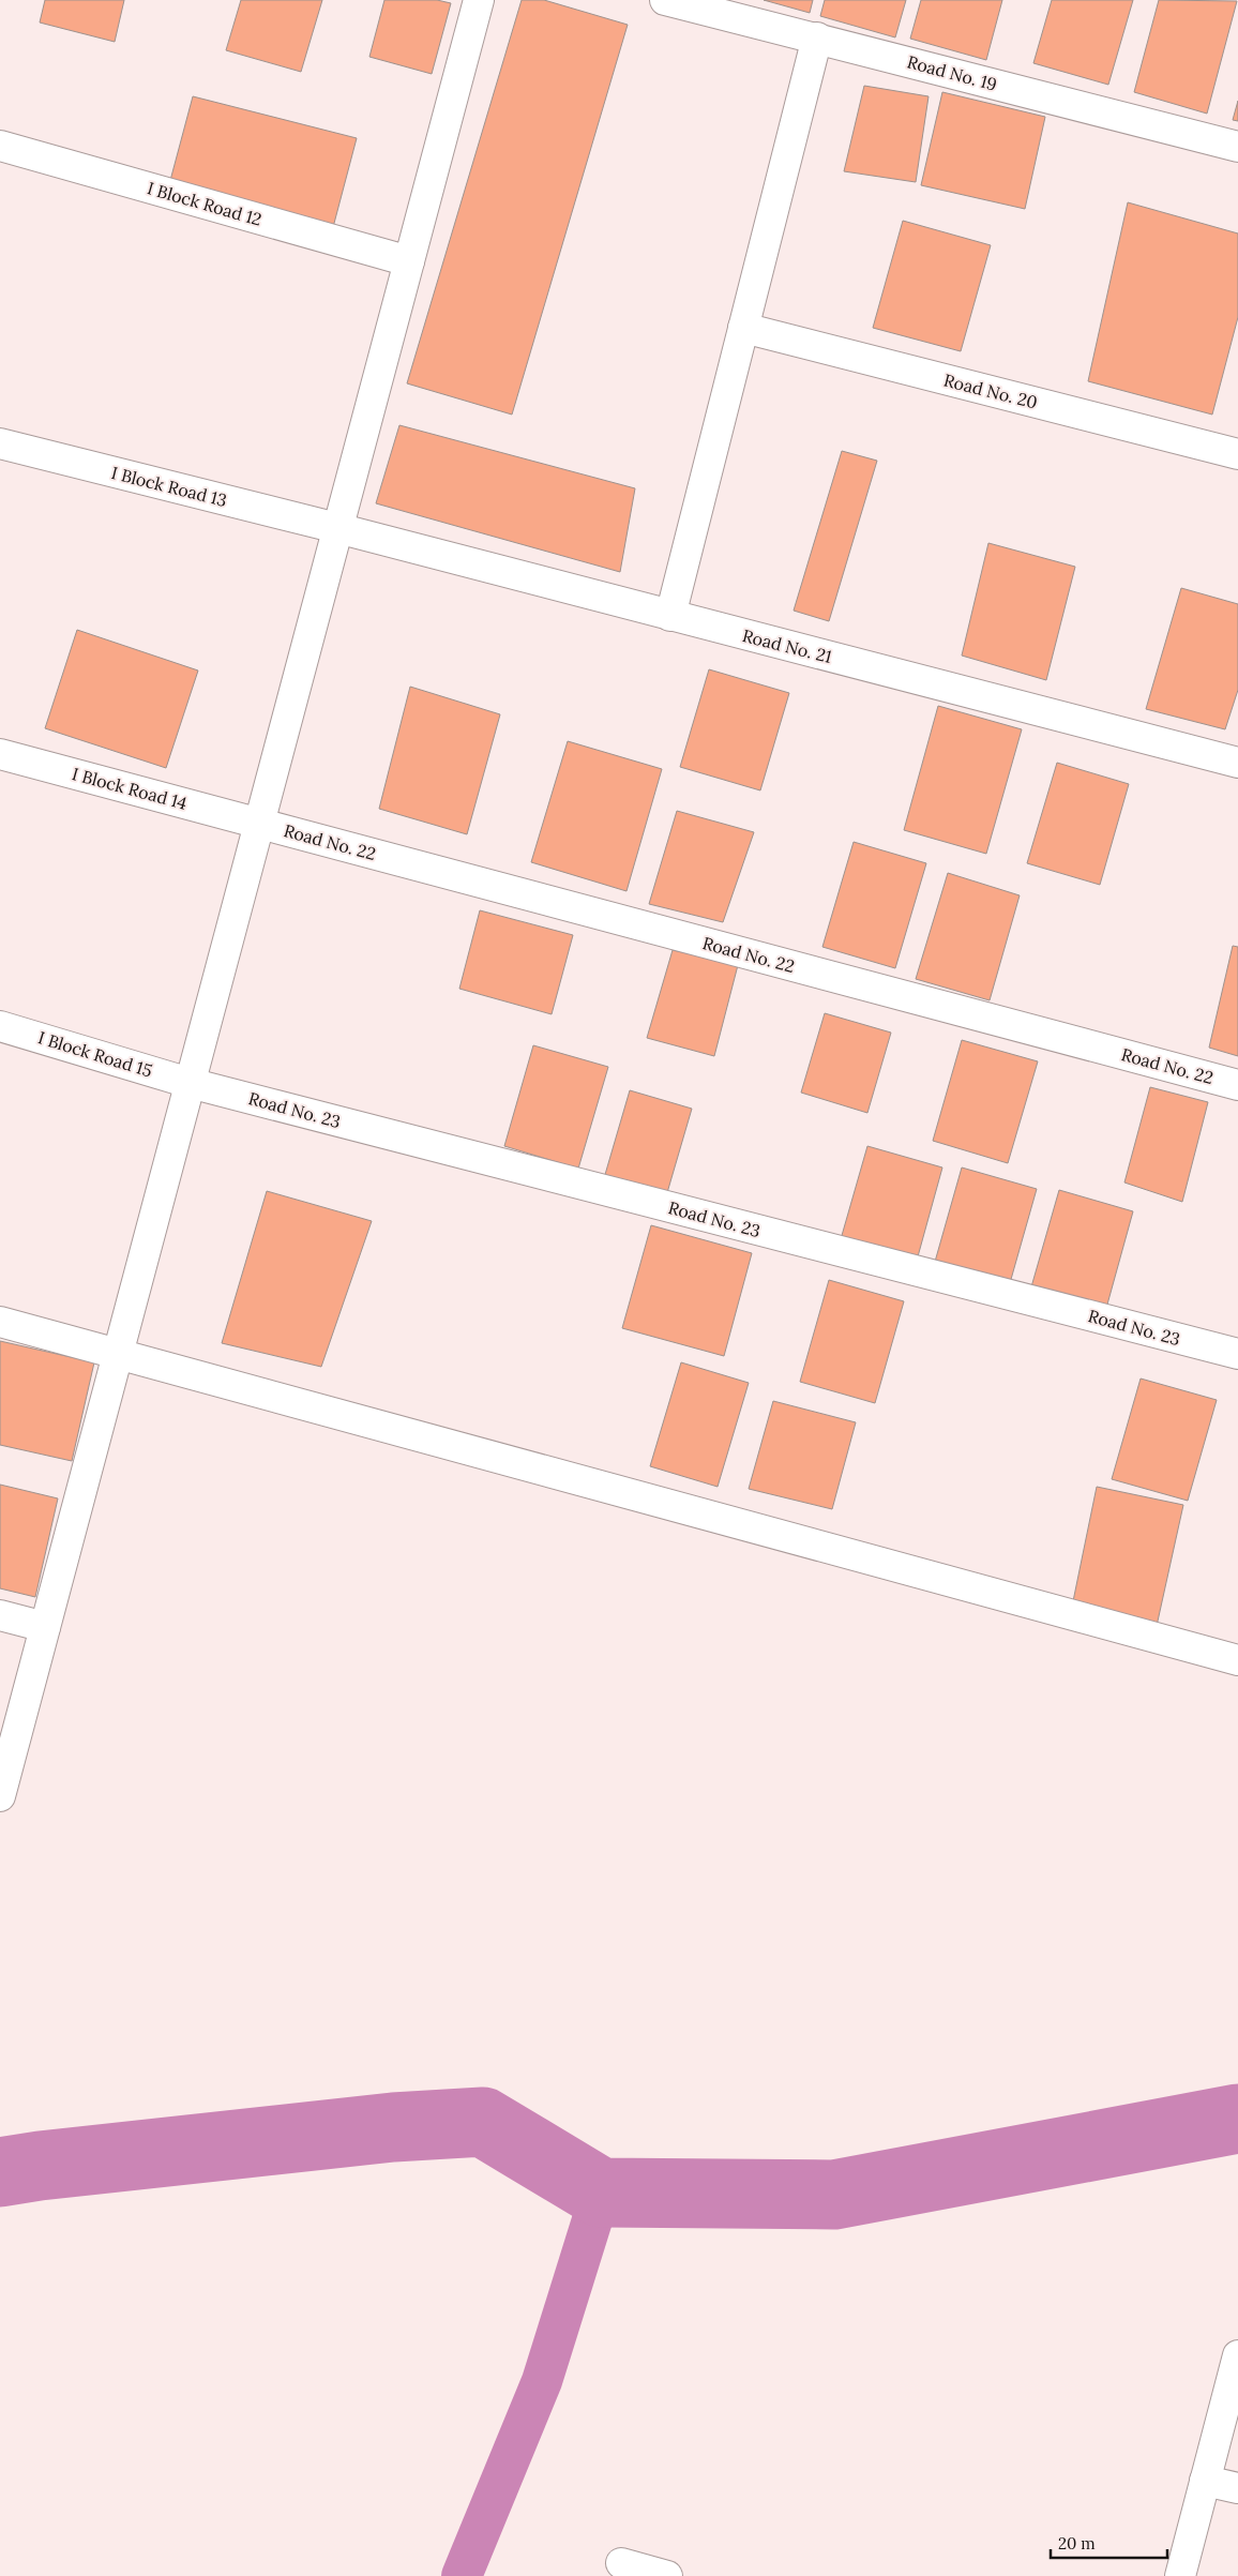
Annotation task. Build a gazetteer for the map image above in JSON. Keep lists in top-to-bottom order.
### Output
{
  "streets": {
    "street": [
      "Road No. 19",
      "I Block Road 12",
      "Road No. 20",
      "I Block Road 13",
      "Road No. 21",
      "I Block Road 14",
      "Road No. 22",
      "I Block Road 15",
      "Road No. 23"
    ]
  },
  "crossings": [
    ["I Block Road 13", "Road No. 21"],
    ["I Block Road 14", "Road No. 22"],
    ["I Block Road 15", "Road No. 23"]
  ],
  "scale_bar": "20 m"
}
